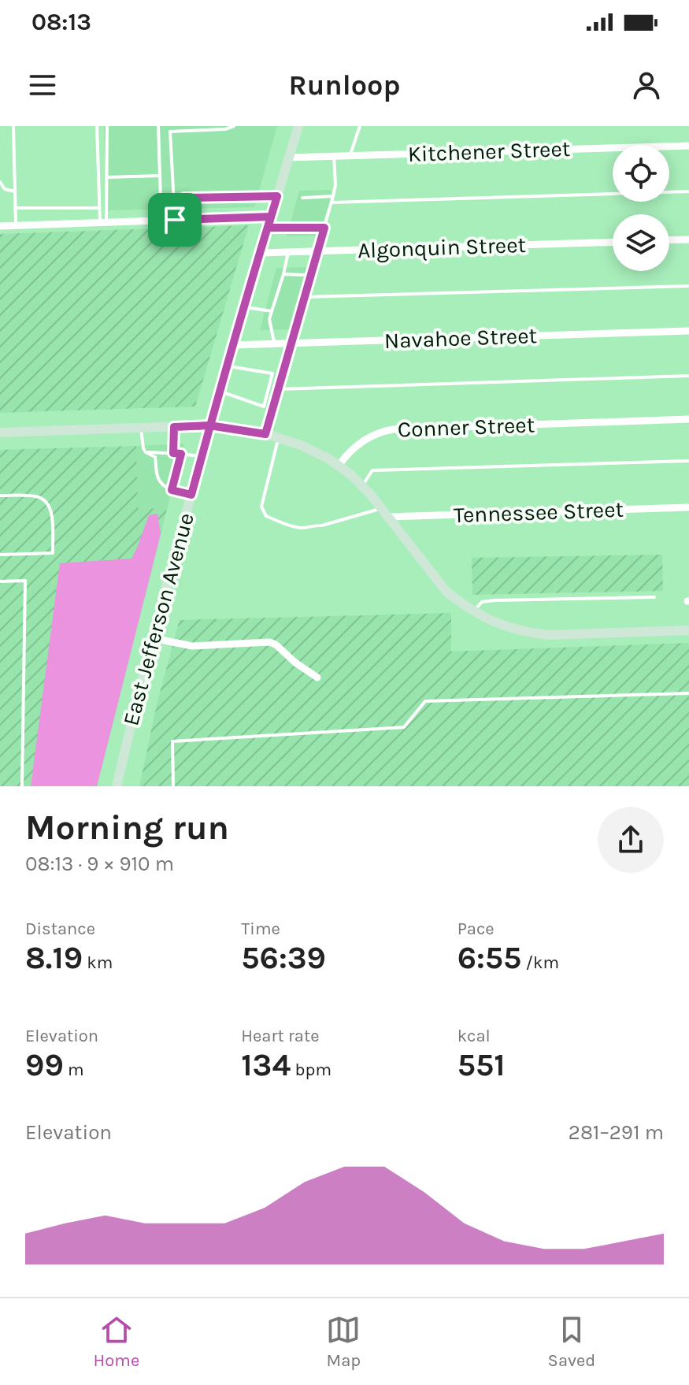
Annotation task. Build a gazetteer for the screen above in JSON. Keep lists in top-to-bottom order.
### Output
{
  "streets": {
    "main road": ["East Jefferson Avenue"],
    "street": [
      "Kitchener Street",
      "Algonquin Street",
      "Navahoe Street",
      "Conner Street",
      "Tennessee Street"
    ]
  },
  "crossings": [
    ["Kitchener Street", "East Jefferson Avenue"],
    ["Algonquin Street", "East Jefferson Avenue"],
    ["Navahoe Street", "East Jefferson Avenue"]
  ],
  "page": {
    "status": "08:13",
    "header": "Runloop",
    "heading": ["Morning run", "08:13 · 9 × 910 m"],
    "stats": [
      ["Distance", "8.19 km"],
      ["Time", "56:39"],
      ["Pace", "6:55 /km"],
      ["Elevation", "99 m"],
      ["Heart rate", "134 bpm"],
      ["kcal", "551"]
    ],
    "chart": ["Elevation", "281–291 m"],
    "tabs": ["Home", "Map", "Saved"]
  }
}
